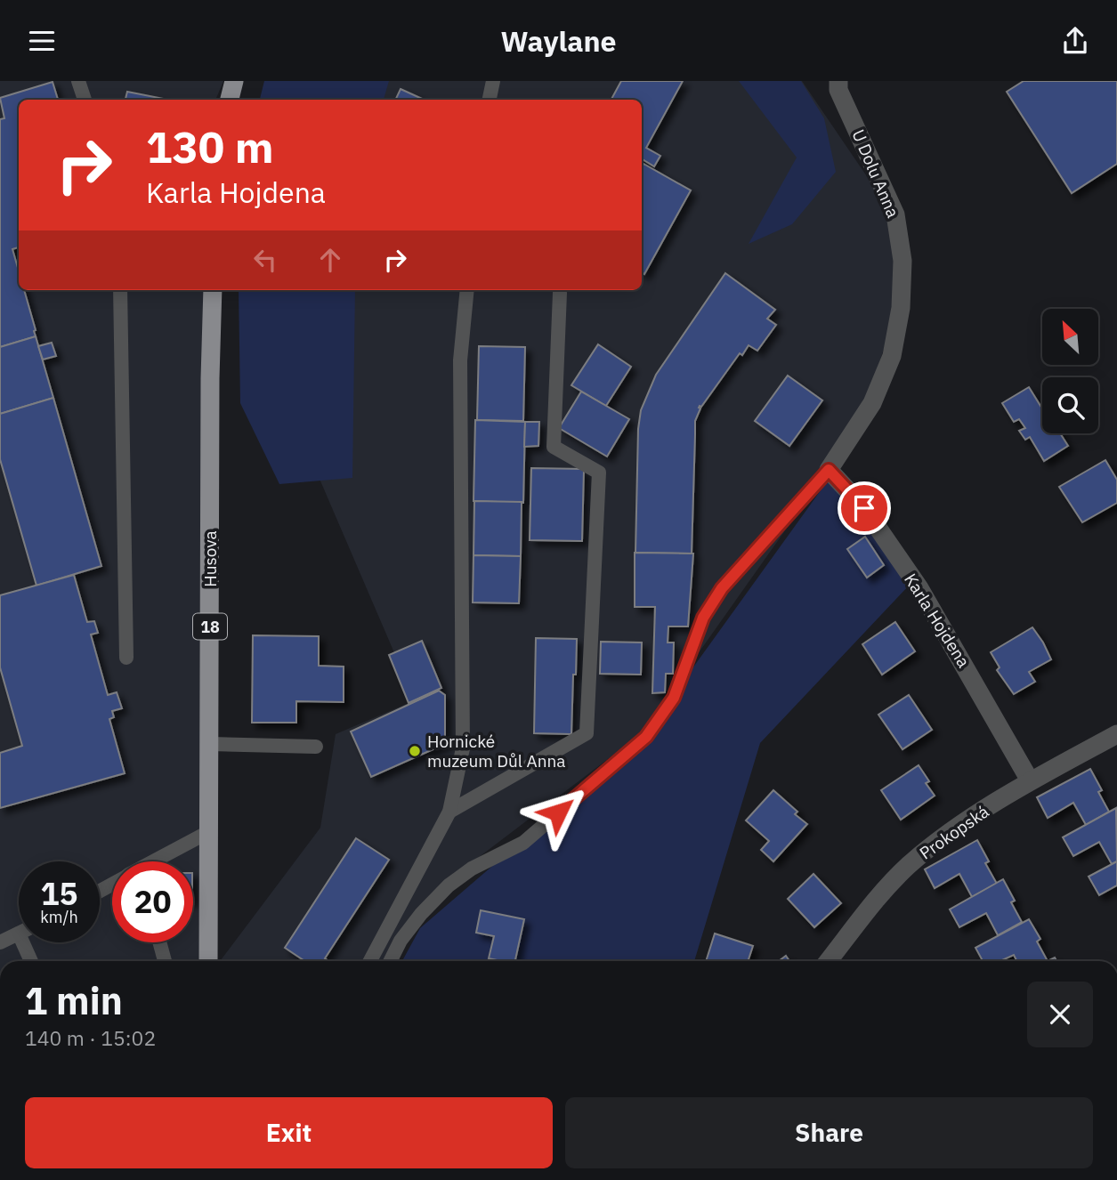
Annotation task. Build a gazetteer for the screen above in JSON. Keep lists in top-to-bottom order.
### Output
{
  "streets": {
    "main road": ["Husova", "18"],
    "street": ["U Dolu Anna", "Karla Hojdena", "Prokopská"]
  },
  "crossings": [
    ["U Dolu Anna", "Karla Hojdena"],
    ["Karla Hojdena", "Prokopská"]
  ],
  "places": ["Hornické muzeum Důl Anna"],
  "north": "top left",
  "page": {
    "header": "Waylane",
    "turn": ["130 m", "Karla Hojdena"],
    "speed": "15 km/h",
    "limit": "20",
    "heading": ["1 min", "140 m · 15:02"],
    "buttons": ["Exit", "Share"]
  }
}
